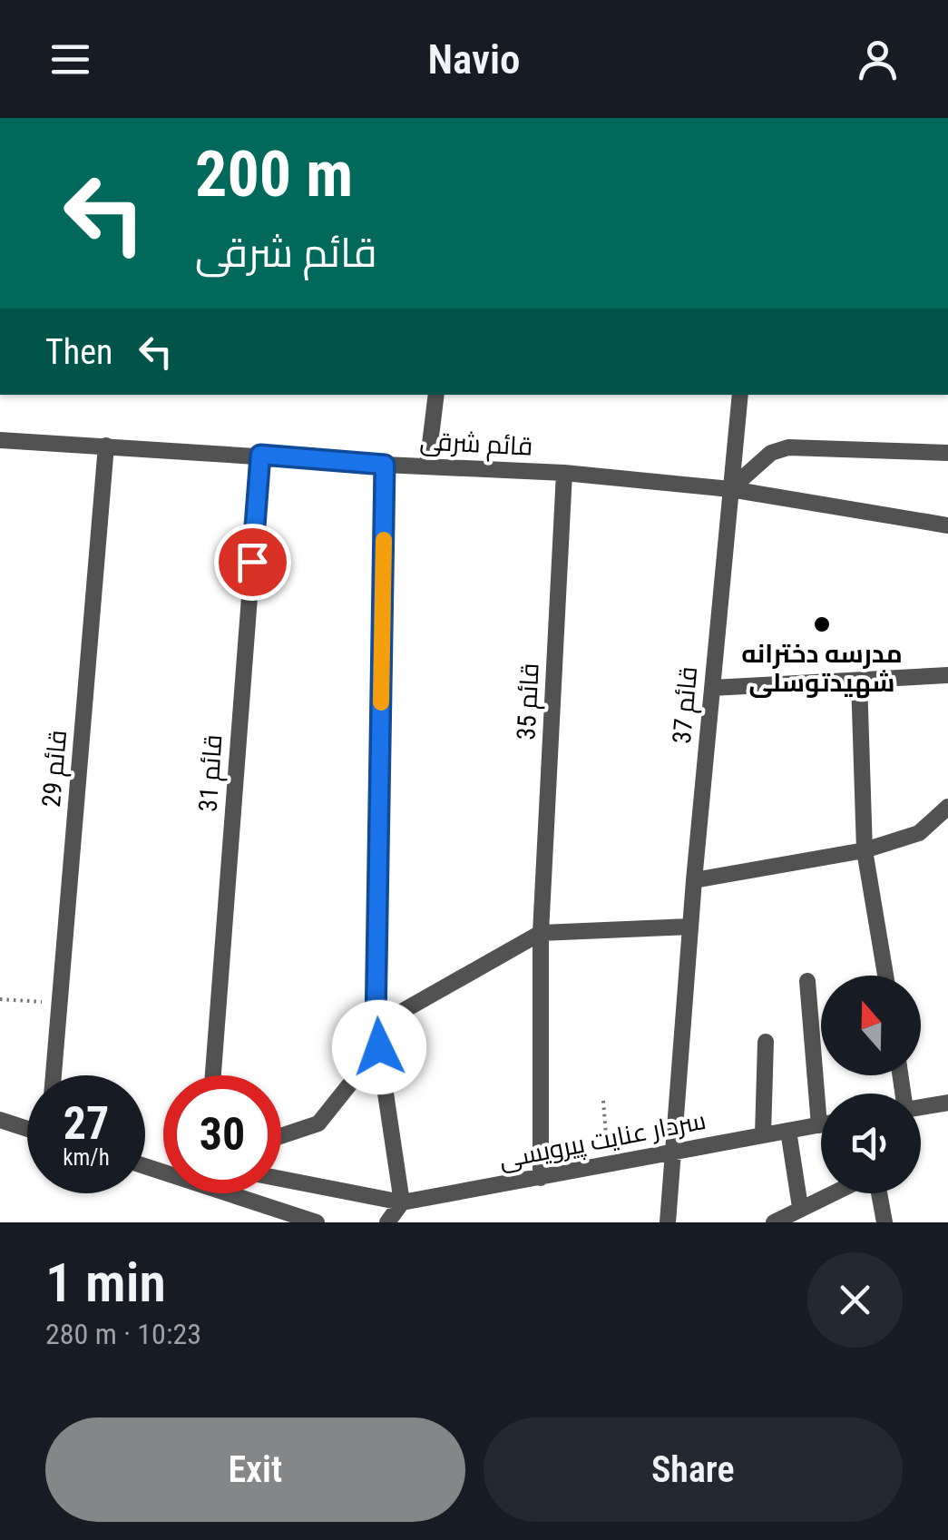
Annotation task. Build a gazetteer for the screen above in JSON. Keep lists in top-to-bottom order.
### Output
{
  "streets": {
    "street": [
      "قائم شرقی",
      "قائم 35",
      "قائم 37",
      "قائم 29",
      "قائم 31",
      "سردار عنایت پیرویسی"
    ]
  },
  "crossings": [
    ["قائم شرقی", "قائم 35"],
    ["قائم شرقی", "قائم 37"],
    ["قائم شرقی", "قائم 29"],
    ["قائم شرقی", "قائم 31"],
    ["قائم 35", "سردار عنایت پیرویسی"],
    ["قائم 37", "سردار عنایت پیرویسی"]
  ],
  "places": ["مدرسه دخترانه شهیدتوسلی"],
  "north": "top",
  "page": {
    "header": "Navio",
    "turn": ["200 m", "قائم شرقی"],
    "then": "Then",
    "speed": "27 km/h",
    "limit": "30",
    "heading": ["1 min", "280 m · 10:23"],
    "buttons": ["Exit", "Share"]
  }
}
